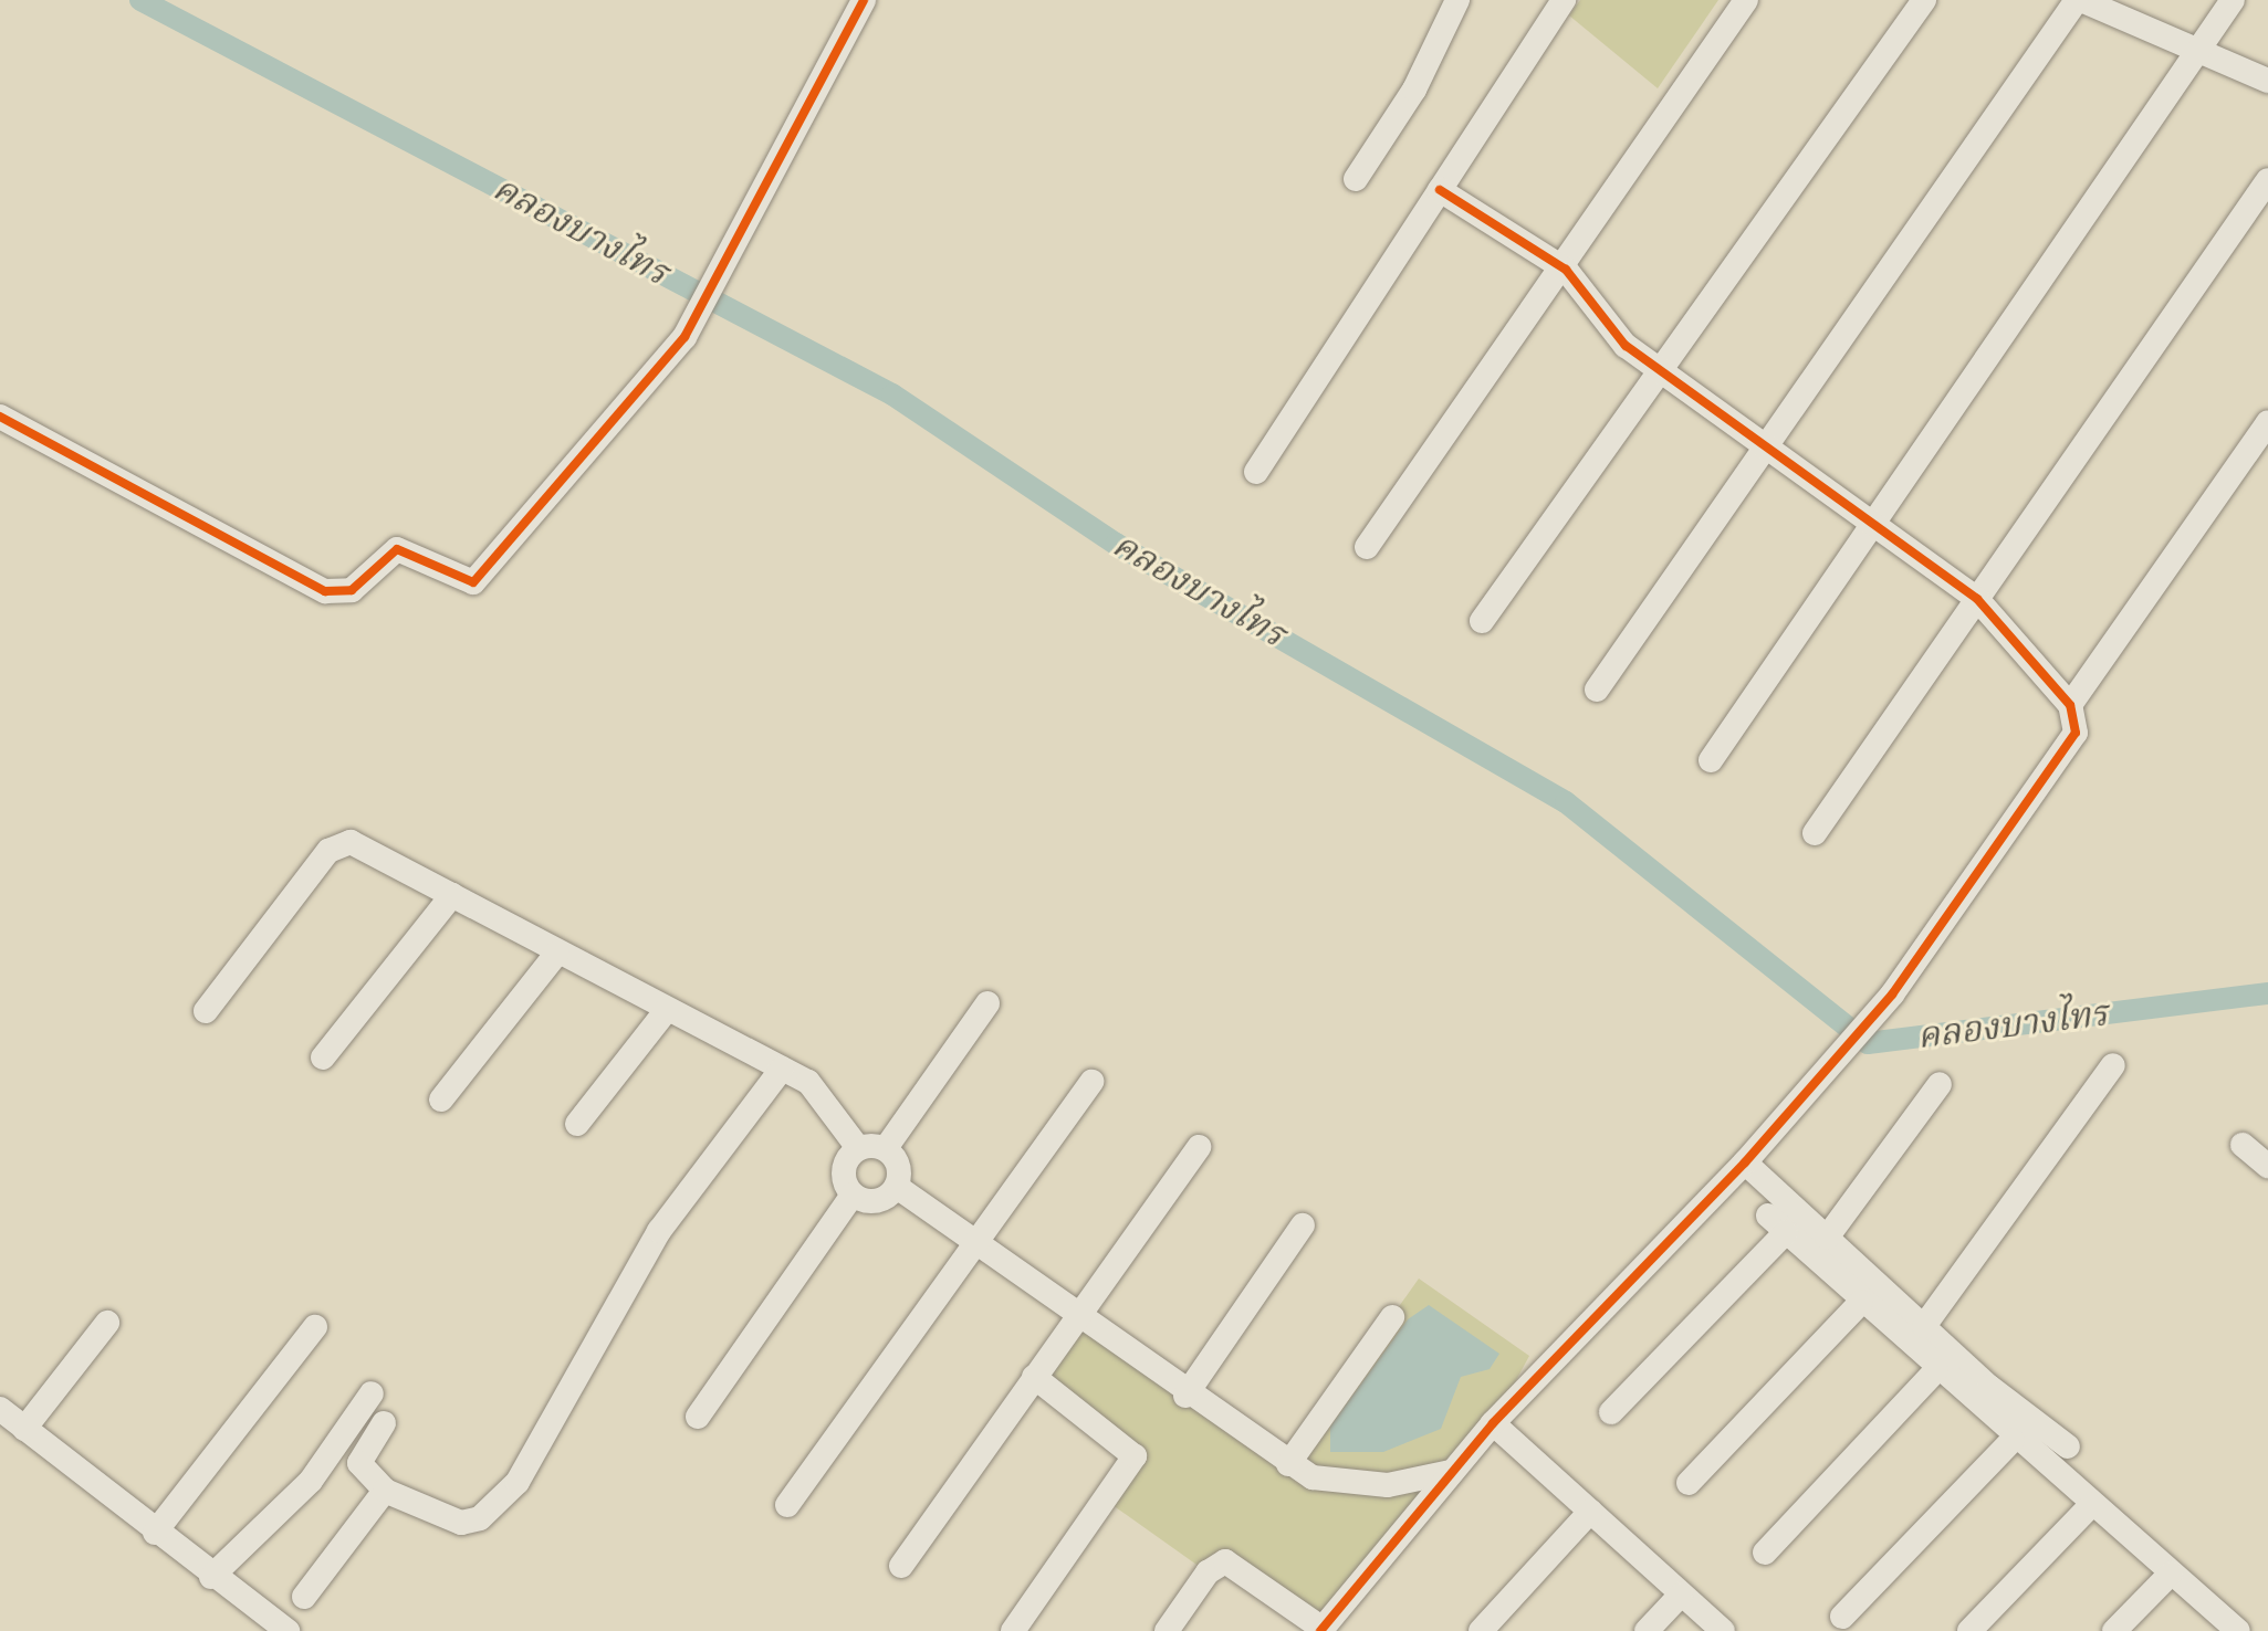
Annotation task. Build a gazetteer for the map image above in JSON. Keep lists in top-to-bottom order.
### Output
{
  "water": ["คลองบางไทร"]
}
